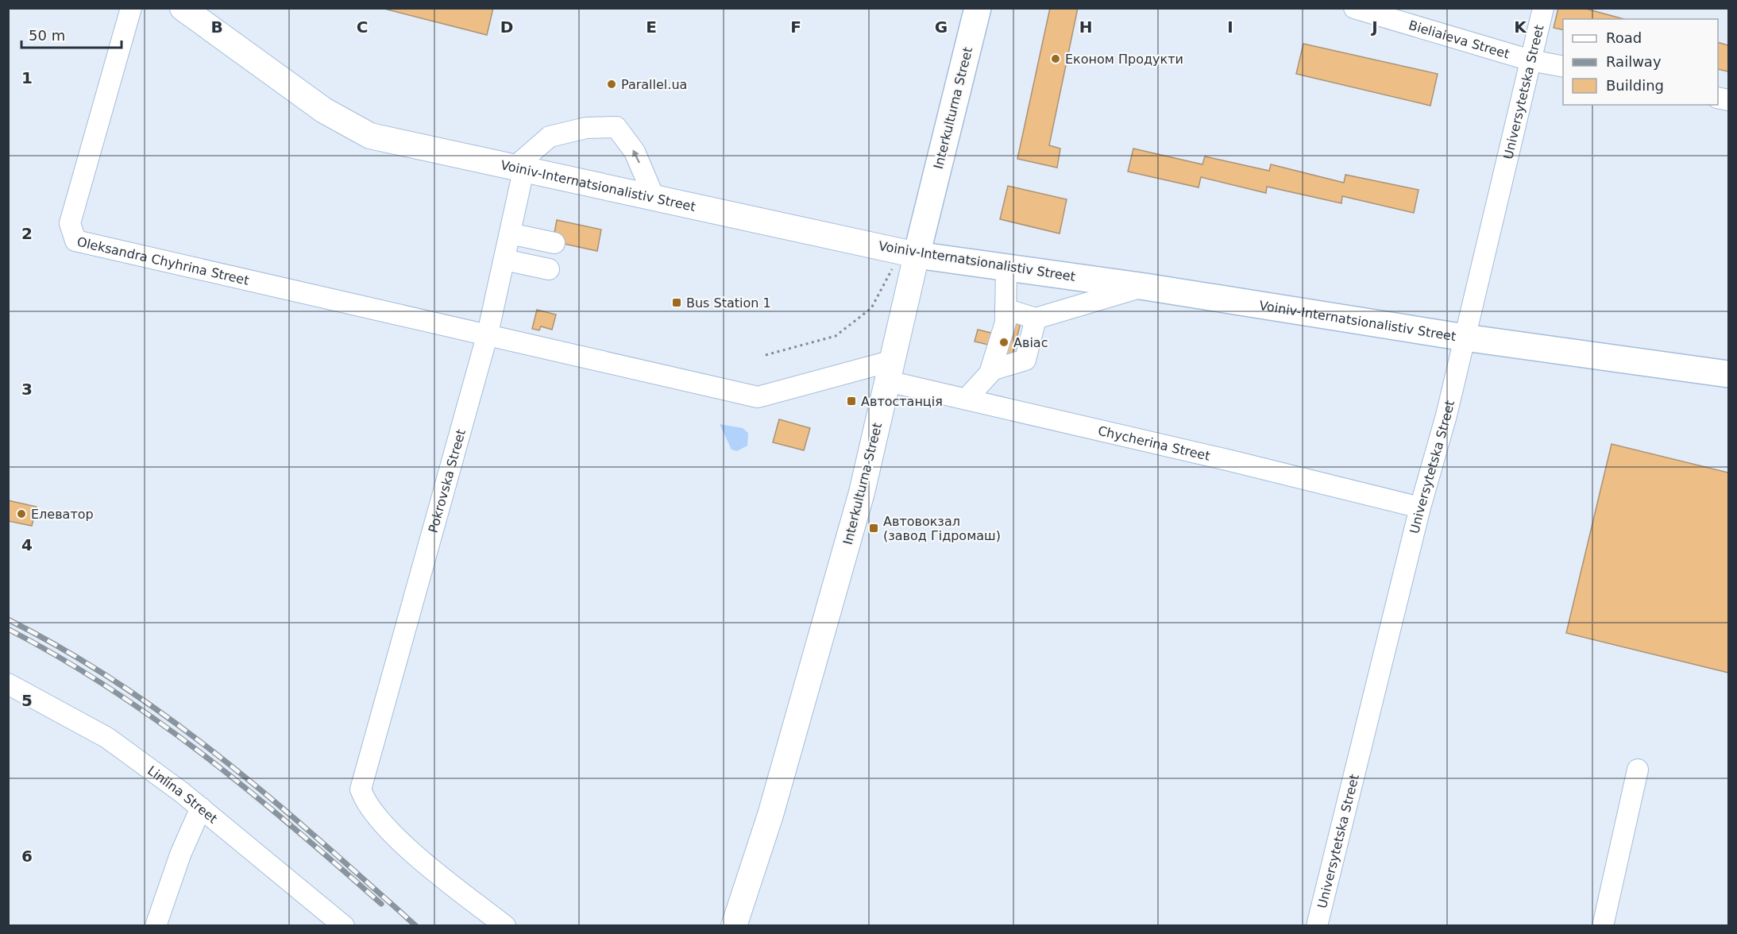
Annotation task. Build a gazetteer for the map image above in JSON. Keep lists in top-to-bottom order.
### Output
{
  "streets": {
    "highway": ["Interkulturna Street", "Voiniv-Internatsionalistiv Street"],
    "street": [
      "Bieliaieva Street",
      "Universytetska Street",
      "Oleksandra Chyhrina Street",
      "Chycherina Street",
      "Pokrovska Street",
      "Liniina Street"
    ]
  },
  "crossings": [
    ["Bieliaieva Street", "Universytetska Street"],
    ["Universytetska Street", "Voiniv-Internatsionalistiv Street"],
    ["Universytetska Street", "Chycherina Street"],
    ["Interkulturna Street", "Voiniv-Internatsionalistiv Street"],
    ["Interkulturna Street", "Chycherina Street"],
    ["Voiniv-Internatsionalistiv Street", "Pokrovska Street"],
    ["Oleksandra Chyhrina Street", "Pokrovska Street"]
  ],
  "places": {
    "other": [
      "Економ Продукти",
      "Parallel.ua",
      "Авіас",
      "Елеватор"
    ],
    "transit": ["Bus Station 1", "Автостанція", "Автовокзал (завод Гідромаш)"]
  },
  "legend": ["Road", "Railway", "Building"],
  "scale_bar": "50 m",
  "grid": {
    "columns": [
      "B",
      "C",
      "D",
      "E",
      "F",
      "G",
      "H",
      "I",
      "J",
      "K"
    ],
    "rows": [
      "1",
      "2",
      "3",
      "4",
      "5",
      "6"
    ]
  }
}
